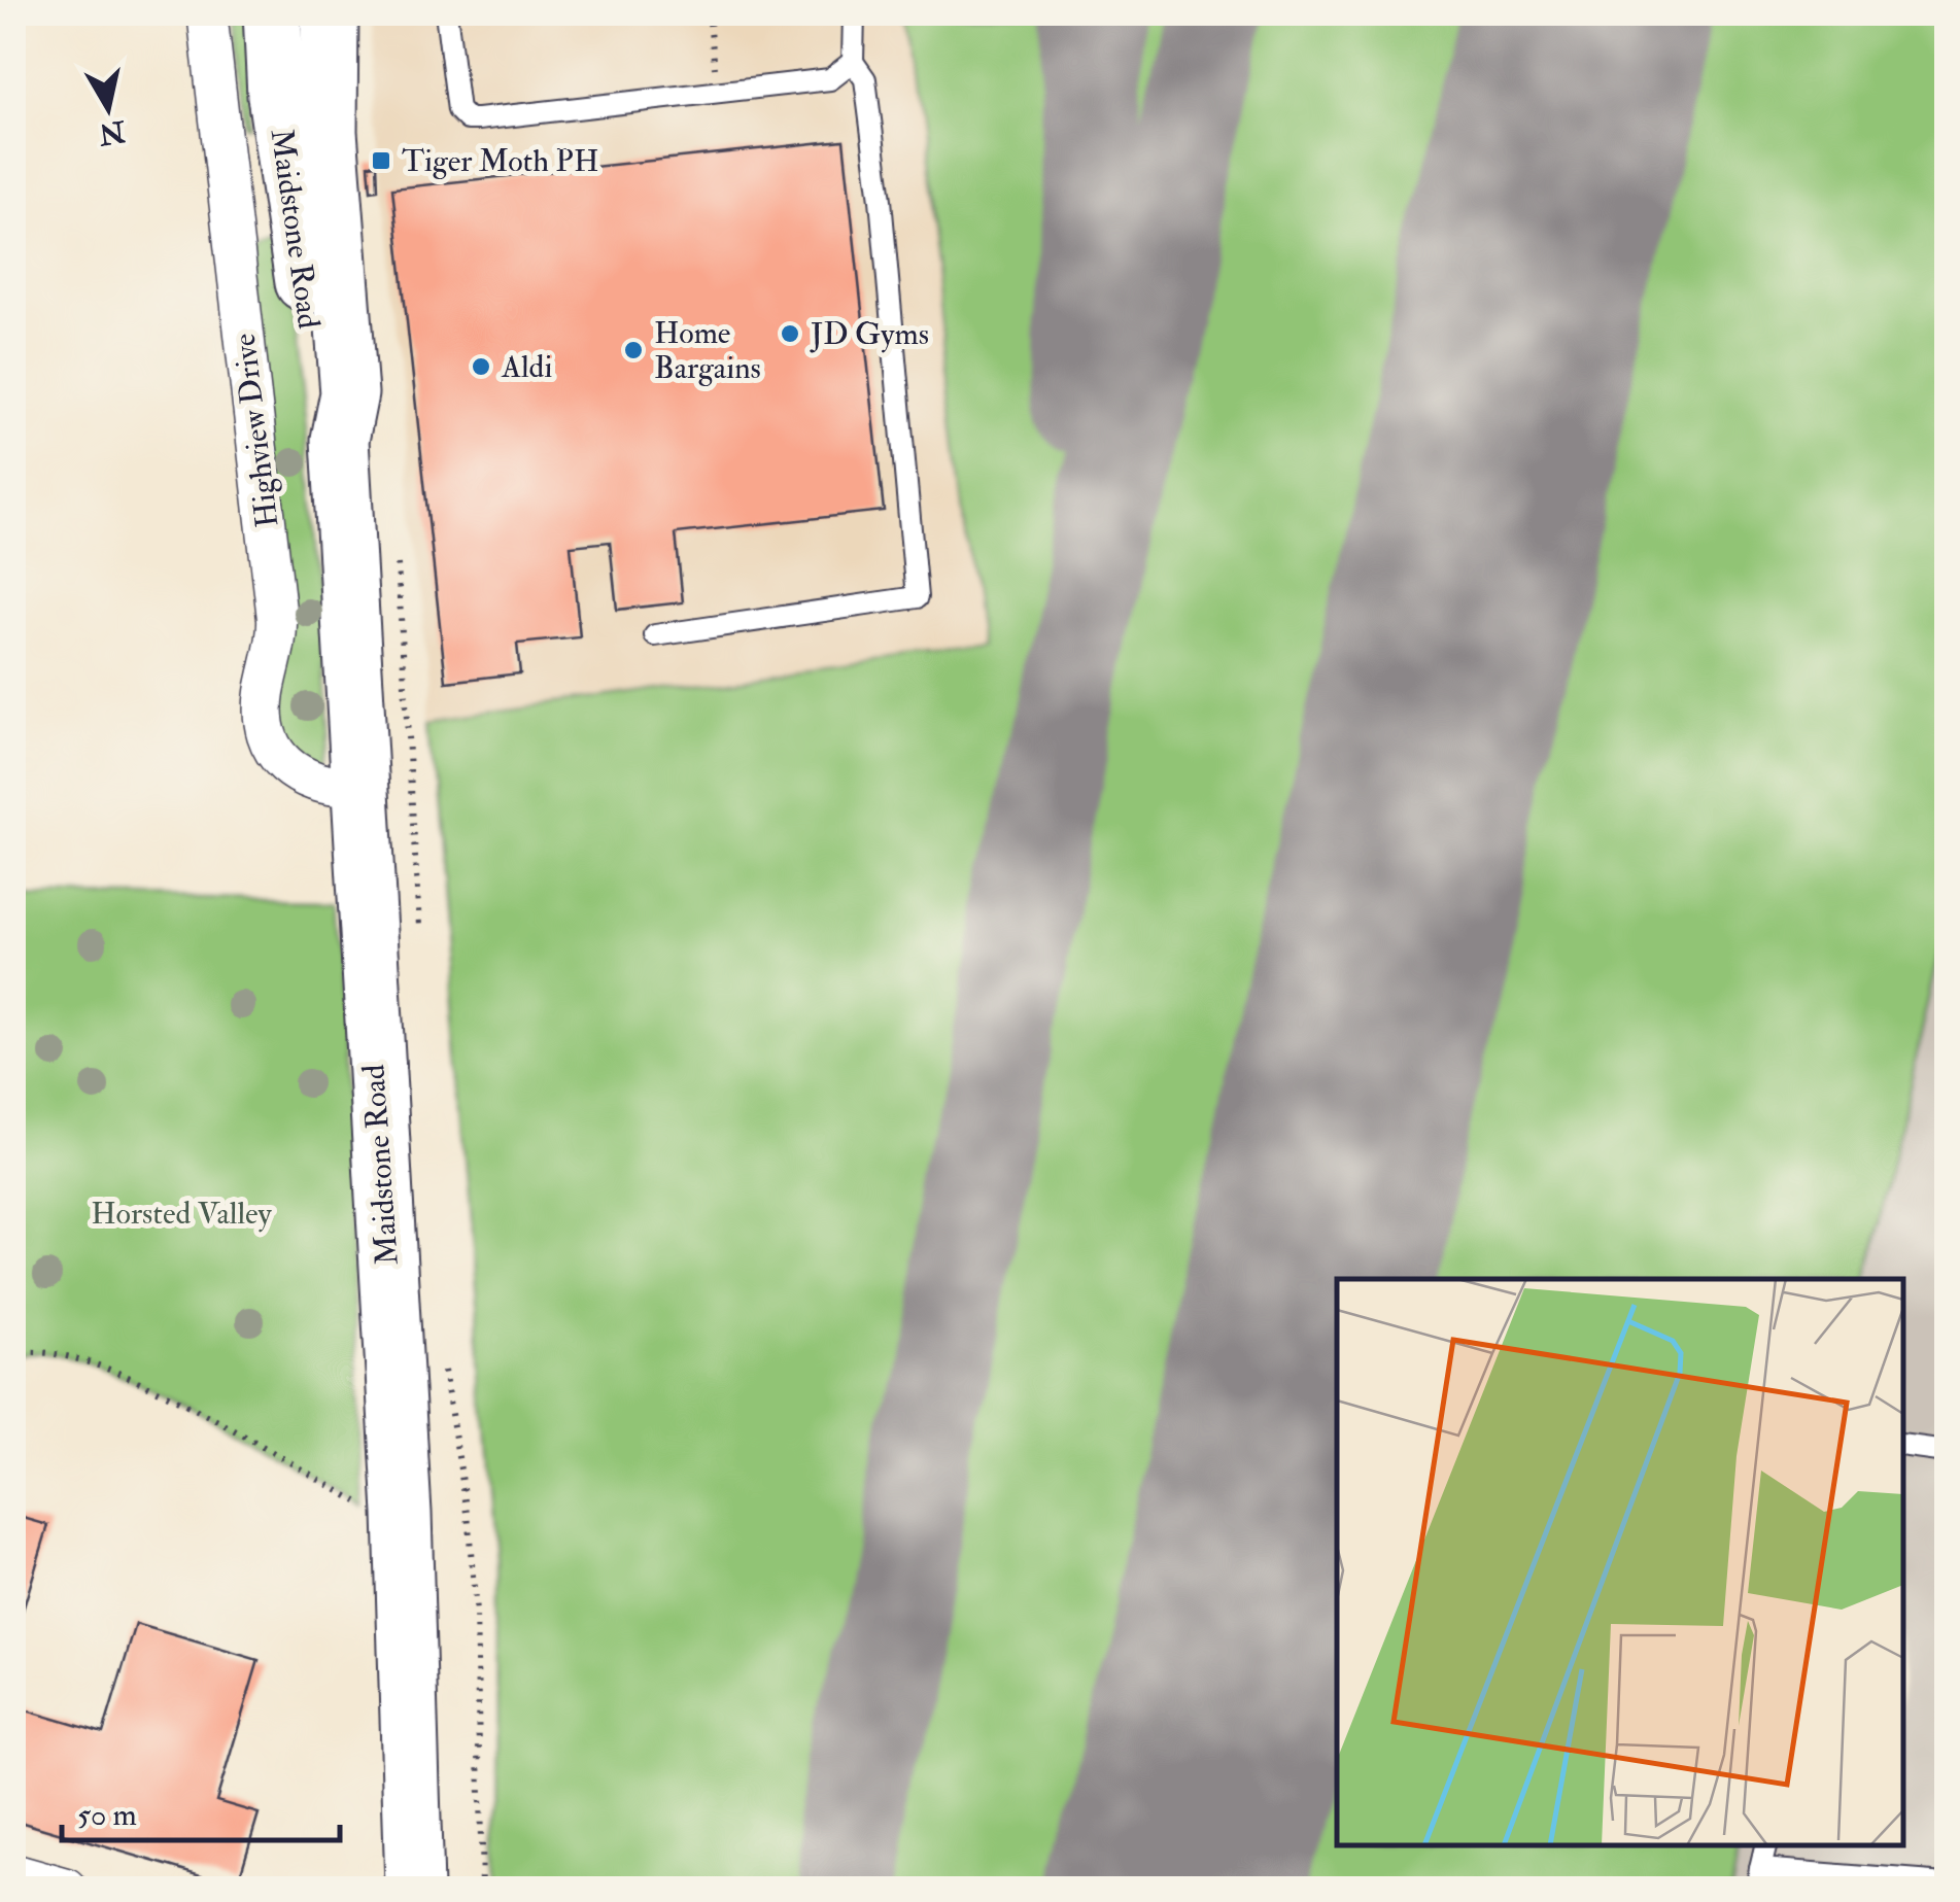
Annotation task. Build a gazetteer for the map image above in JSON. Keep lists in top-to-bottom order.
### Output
{
  "streets": {
    "main road": ["Maidstone Road"],
    "street": ["Highview Drive"]
  },
  "crossings": [
    ["Maidstone Road", "Highview Drive"]
  ],
  "parks": ["Horsted Valley"],
  "places": {
    "transit": ["Tiger Moth PH"],
    "other": ["JD Gyms", "Home Bargains", "Aldi"]
  },
  "scale_bar": "50 m",
  "north": "bottom"
}
